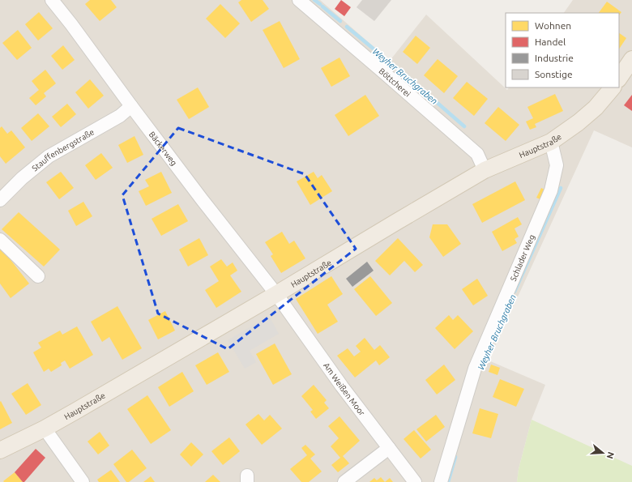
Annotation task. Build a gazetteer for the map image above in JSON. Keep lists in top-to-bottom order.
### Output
{
  "streets": {
    "main road": ["Hauptstraße"],
    "street": [
      "Böttcherei",
      "Bäckerweg",
      "Stauffenbergstraße",
      "Schlader Weg",
      "Am Weißen Moor"
    ]
  },
  "crossings": [
    ["Böttcherei", "Hauptstraße"],
    ["Hauptstraße", "Bäckerweg"],
    ["Hauptstraße", "Schlader Weg"],
    ["Hauptstraße", "Am Weißen Moor"],
    ["Bäckerweg", "Stauffenbergstraße"],
    ["Bäckerweg", "Am Weißen Moor"]
  ],
  "water": ["Weyher Bruchgraben"],
  "legend": [
    "Wohnen",
    "Handel",
    "Industrie",
    "Sonstige"
  ],
  "north": "right"
}
